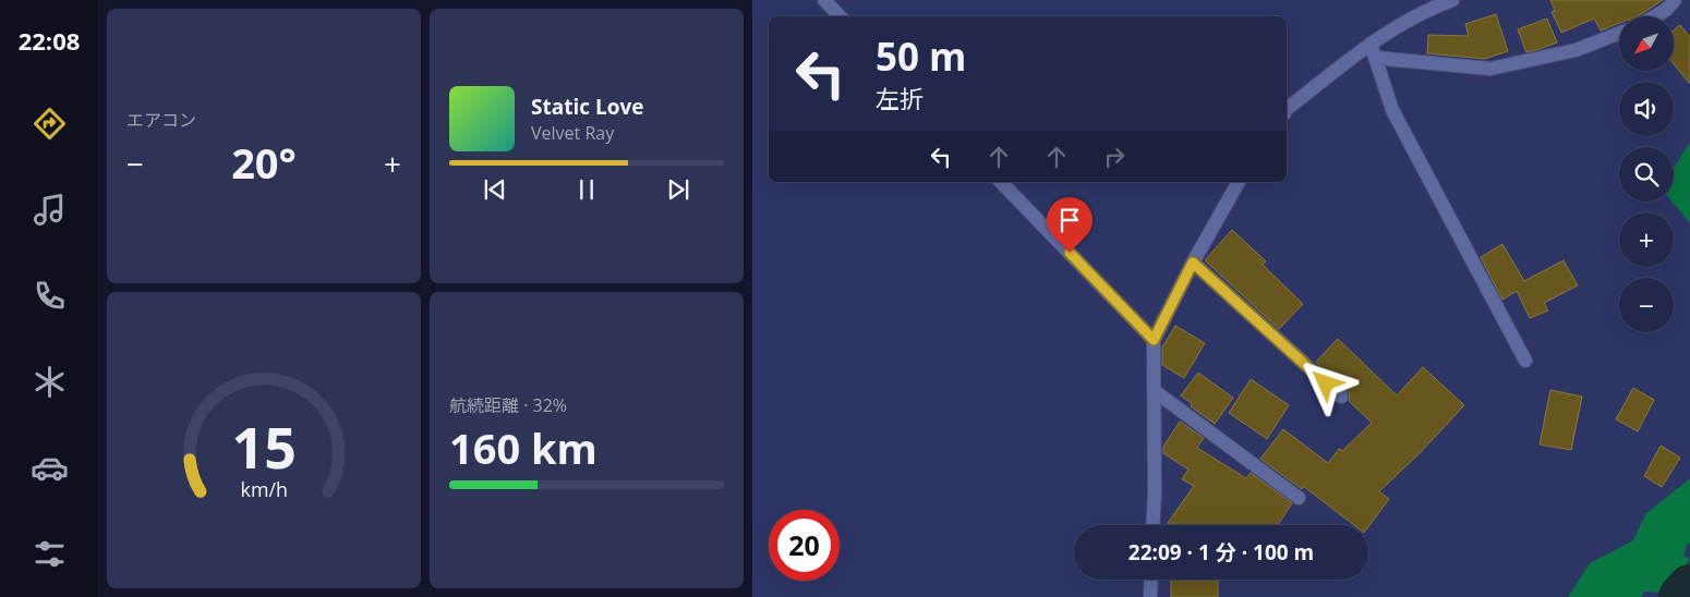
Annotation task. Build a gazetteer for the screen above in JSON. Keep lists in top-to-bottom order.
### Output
{
  "north": "bottom left",
  "page": {
    "tabs": "22:08",
    "tile": [
      "エアコン",
      ["航続距離 · 32%", "160 km"]
    ],
    "map_buttons": ["+", "−"],
    "turn": ["50 m", "左折"],
    "song": ["Static Love", "Velvet Ray"],
    "heat": ["−", "20°", "+"],
    "limit": "20",
    "trip": "22:09 · 1 分 · 100 m",
    "gauge": ["15", "km/h"]
  }
}
